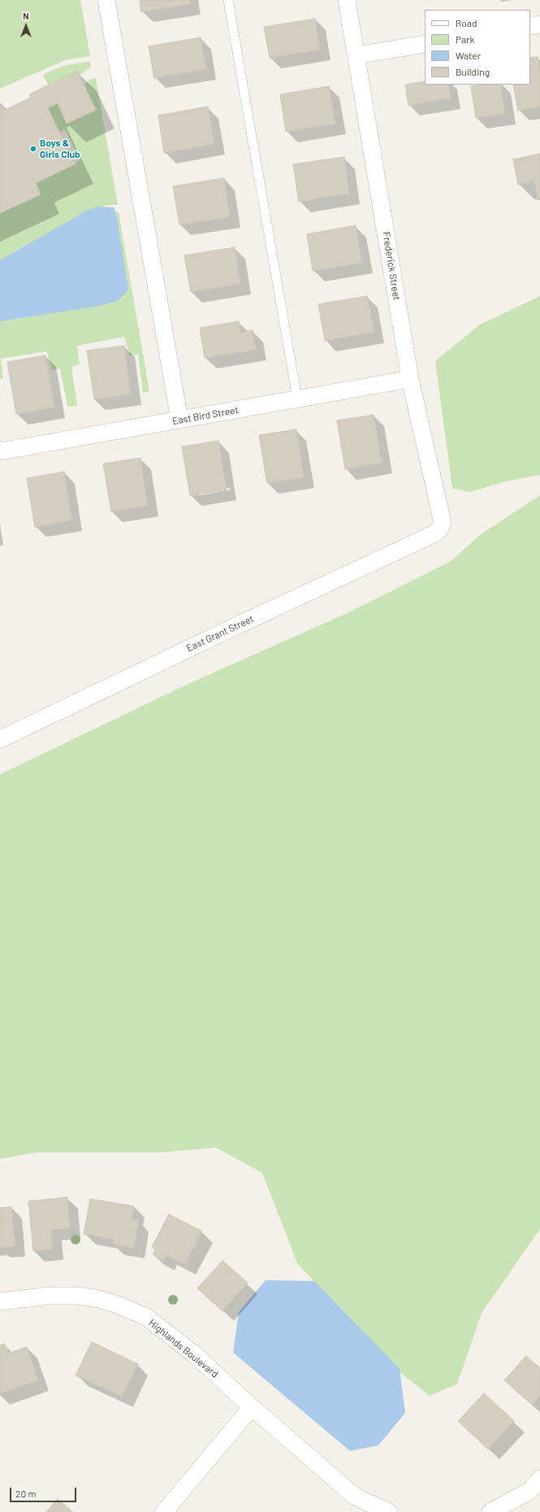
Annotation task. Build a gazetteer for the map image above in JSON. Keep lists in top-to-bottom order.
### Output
{
  "streets": {
    "street": [
      "Frederick Street",
      "East Bird Street",
      "East Grant Street",
      "Highlands Boulevard"
    ]
  },
  "crossings": [
    ["Frederick Street", "East Bird Street"],
    ["Frederick Street", "East Grant Street"]
  ],
  "places": ["Boys & Girls Club"],
  "legend": [
    "Road",
    "Park",
    "Water",
    "Building"
  ],
  "scale_bar": "20 m",
  "north": "top"
}
